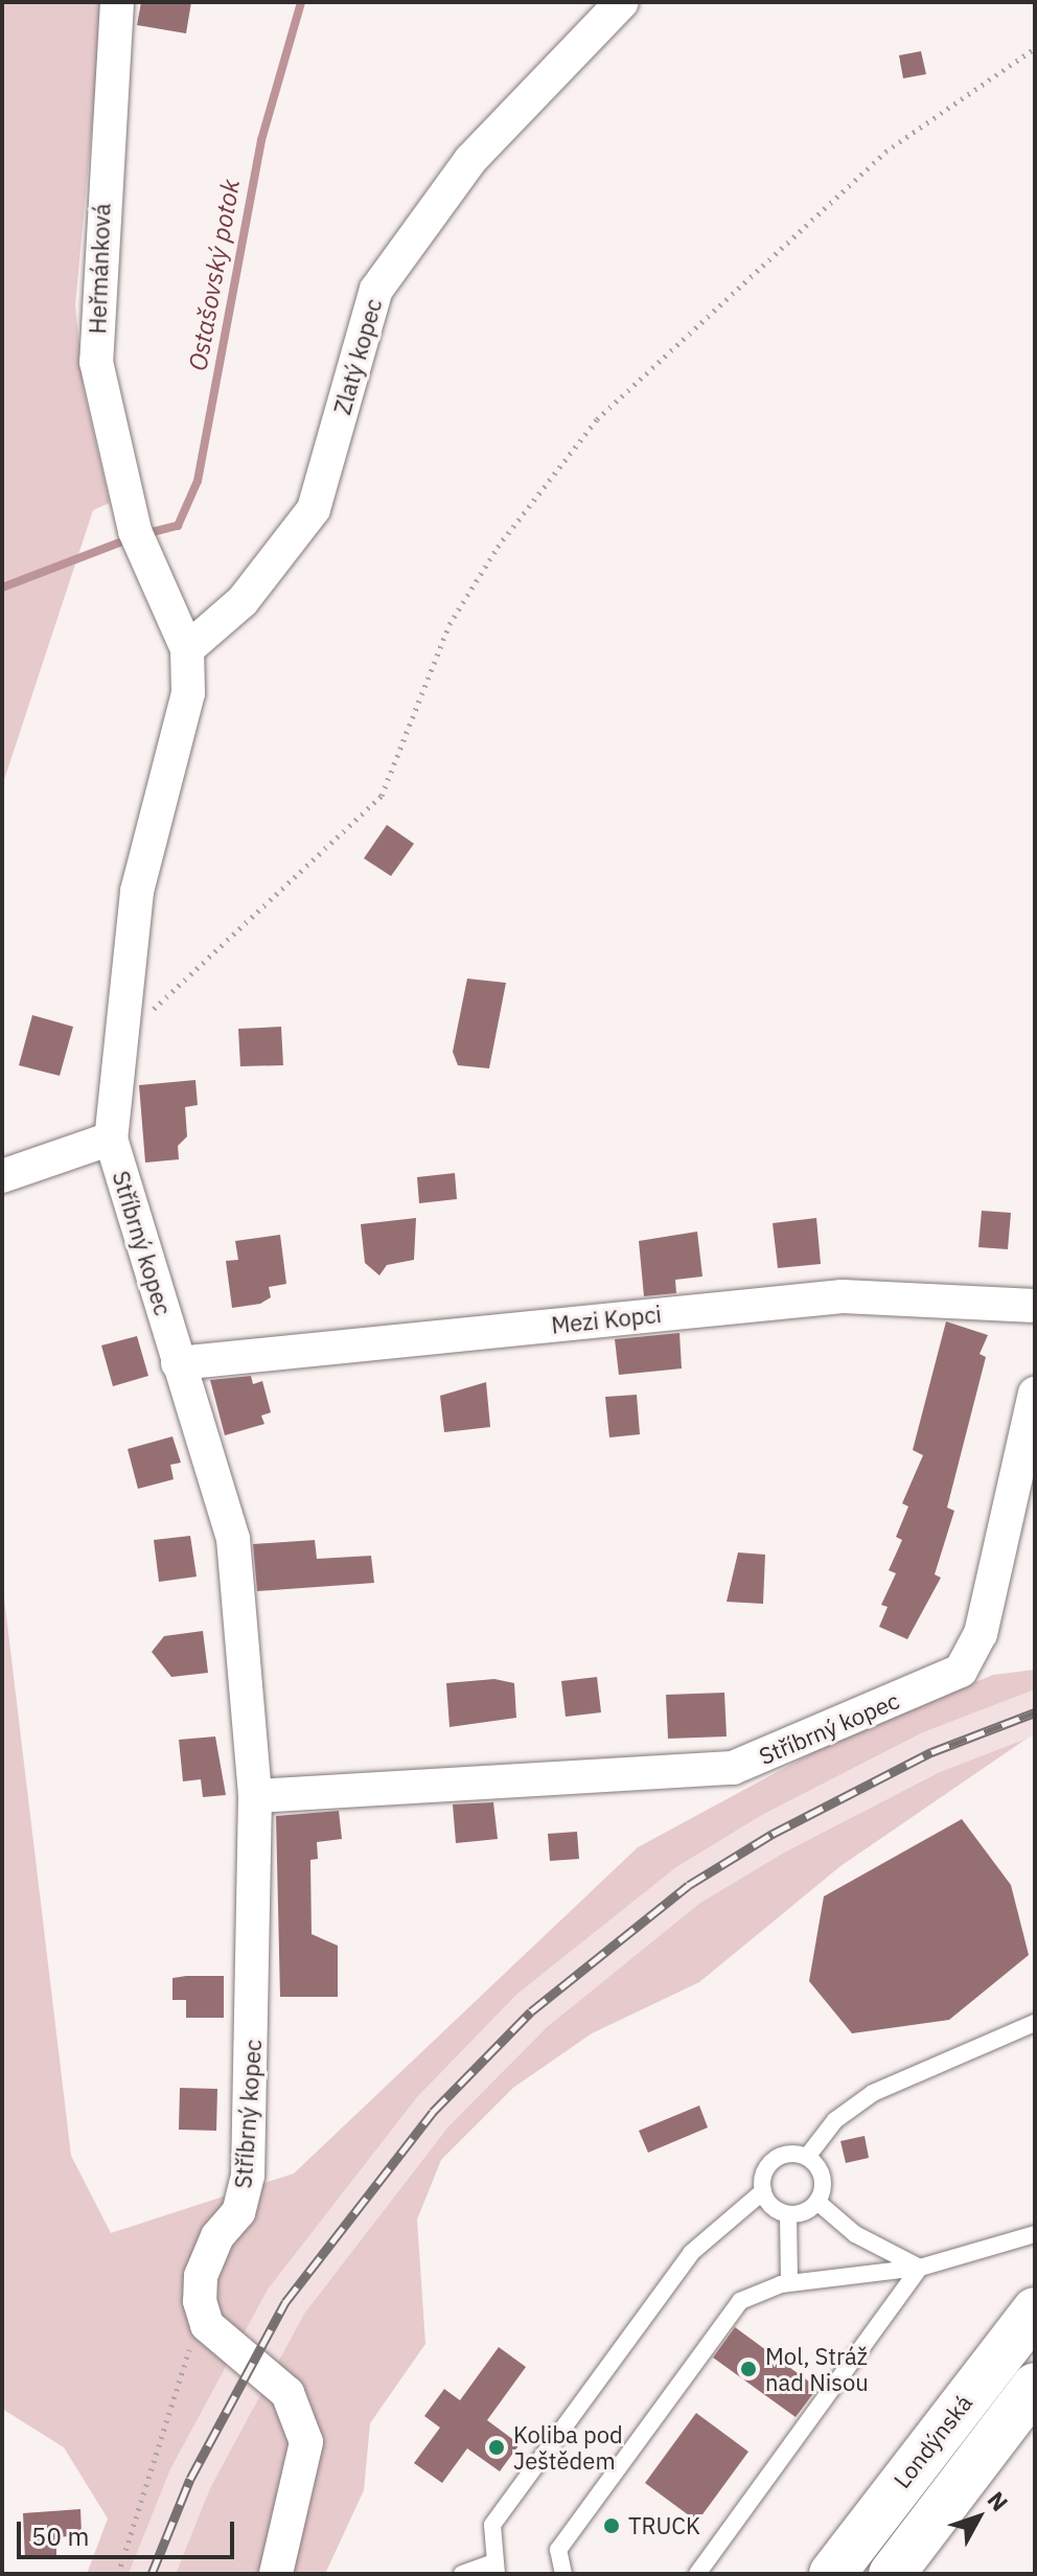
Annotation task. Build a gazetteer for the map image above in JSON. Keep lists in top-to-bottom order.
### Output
{
  "streets": {
    "highway": ["Londýnská"],
    "street": [
      "Heřmánková",
      "Zlatý kopec",
      "Stříbrný kopec",
      "Mezi Kopci"
    ]
  },
  "crossings": [
    ["Heřmánková", "Zlatý kopec"],
    ["Heřmánková", "Stříbrný kopec"],
    ["Zlatý kopec", "Stříbrný kopec"],
    ["Stříbrný kopec", "Mezi Kopci"]
  ],
  "water": ["Ostašovský potok"],
  "places": ["Mol, Stráž nad Nisou", "Koliba pod Ještědem", "TRUCK"],
  "scale_bar": "50 m",
  "north": "top right"
}
